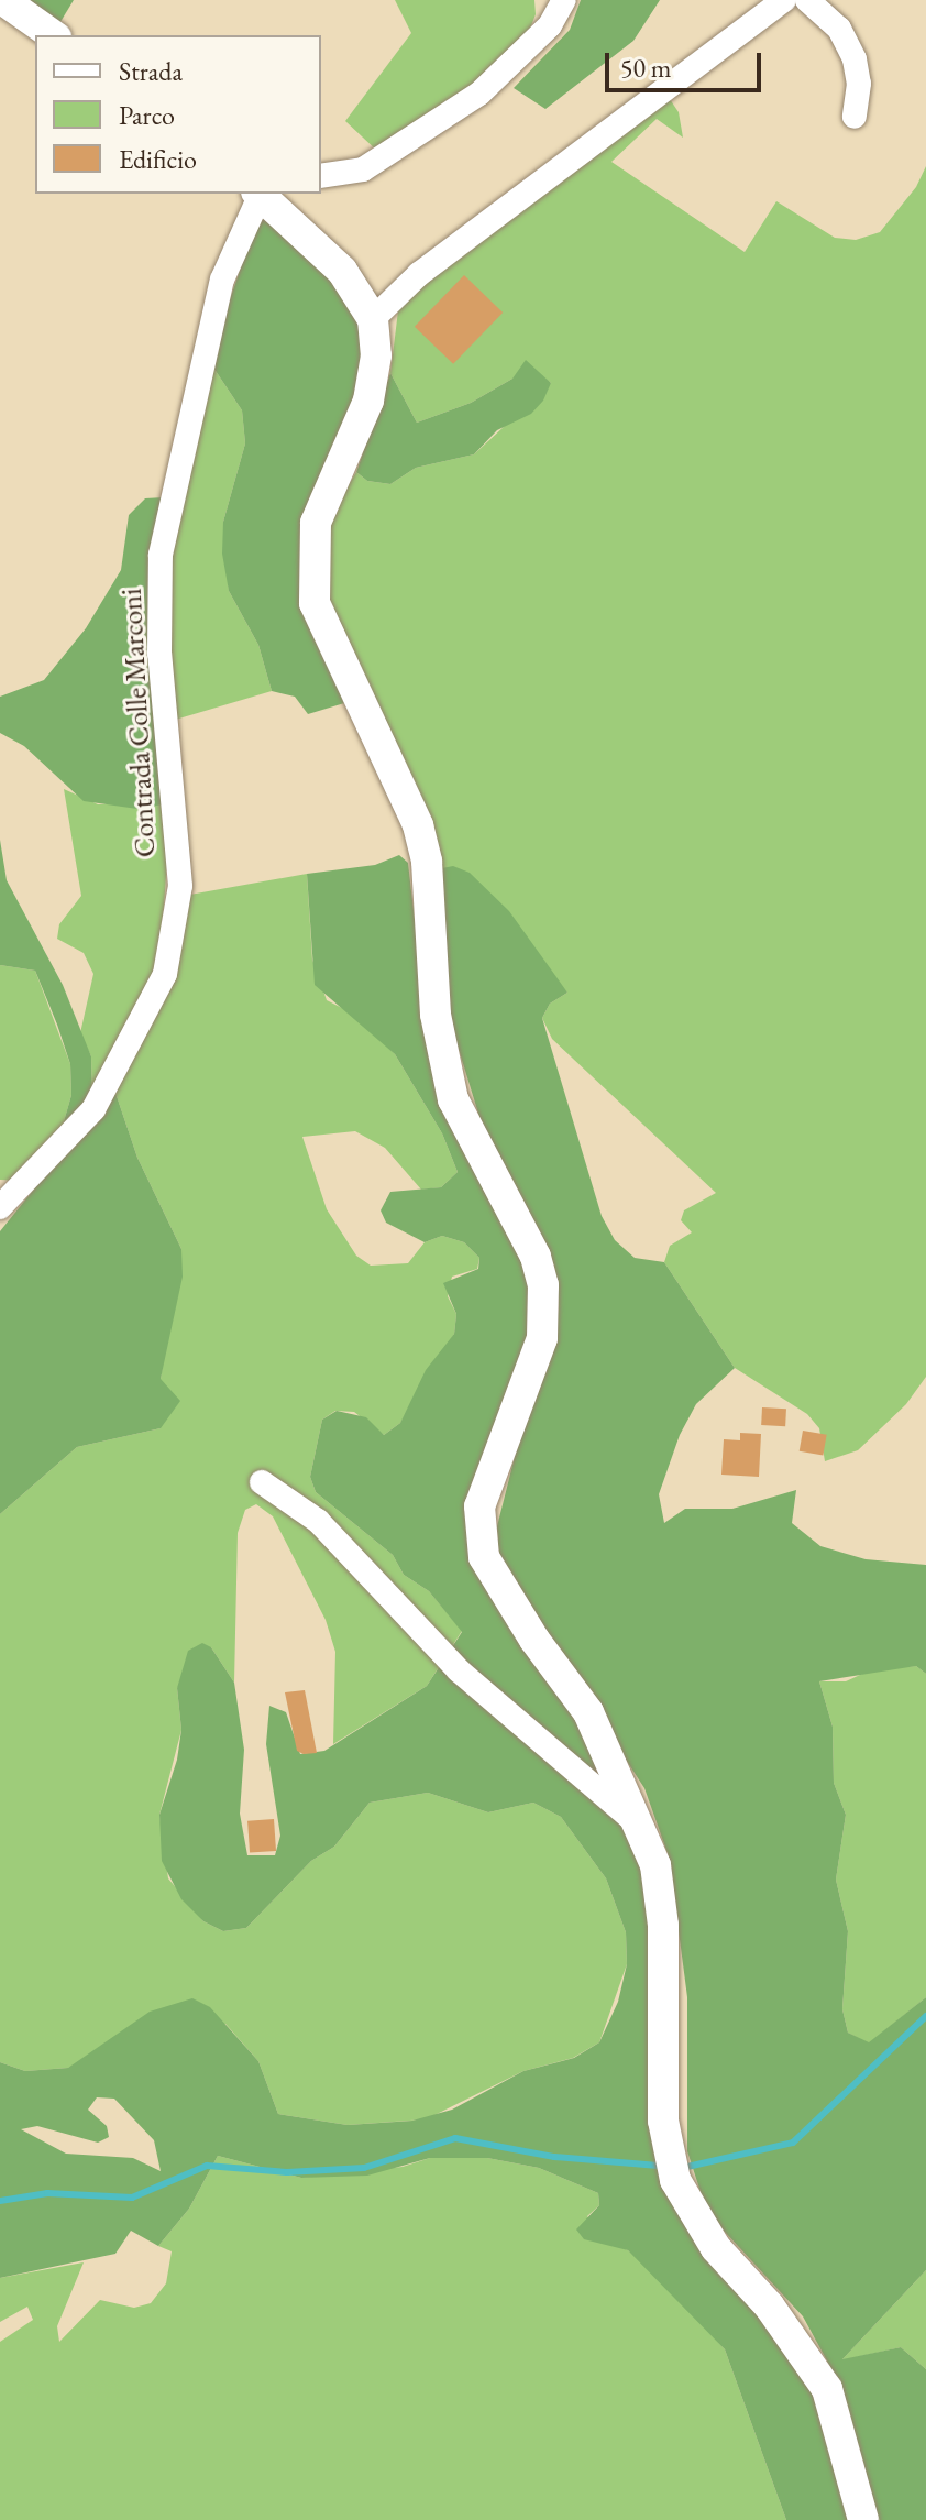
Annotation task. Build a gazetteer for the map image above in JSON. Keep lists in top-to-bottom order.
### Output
{
  "streets": {
    "street": ["Contrada Colle Marconi"]
  },
  "legend": ["Strada", "Parco", "Edificio"],
  "scale_bar": "50 m"
}
